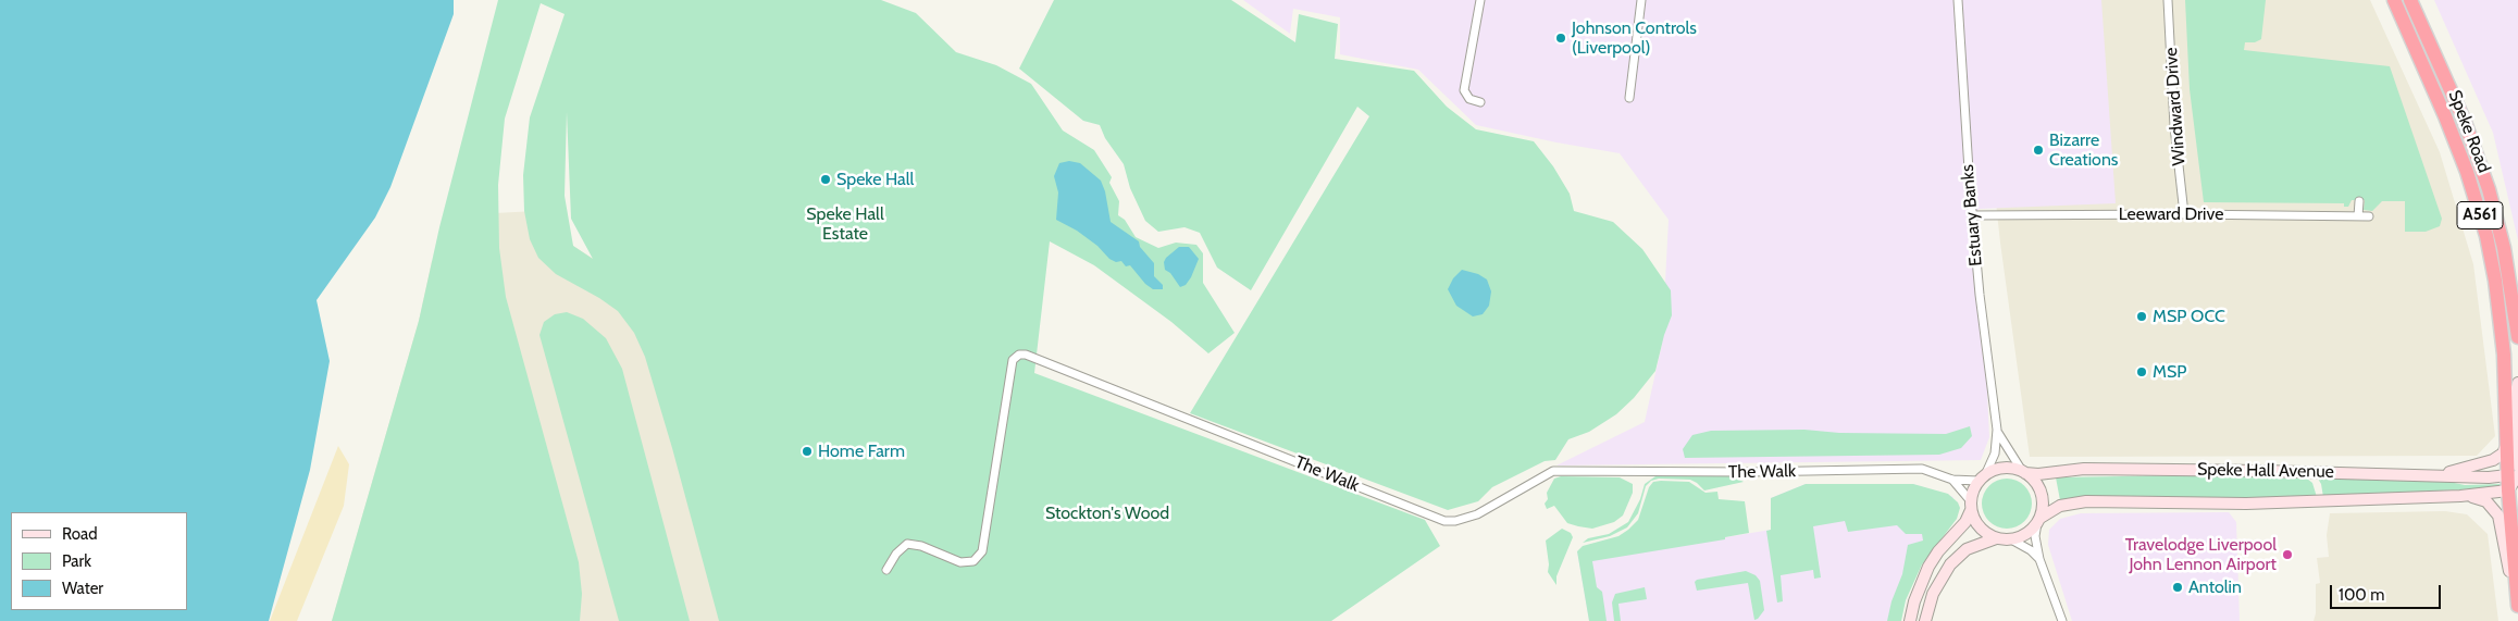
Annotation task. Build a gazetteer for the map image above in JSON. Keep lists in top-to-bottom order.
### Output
{
  "streets": {
    "highway": ["Speke Road", "A561"],
    "street": [
      "Windward Drive",
      "Leeward Drive",
      "Estuary Banks",
      "Speke Hall Avenue",
      "The Walk"
    ]
  },
  "crossings": [
    ["Windward Drive", "Leeward Drive"],
    ["Speke Road", "A561"],
    ["Speke Road", "Speke Hall Avenue"],
    ["Leeward Drive", "Estuary Banks"],
    ["Estuary Banks", "Speke Hall Avenue"],
    ["Estuary Banks", "The Walk"],
    ["A561", "Speke Hall Avenue"],
    ["Speke Hall Avenue", "The Walk"]
  ],
  "parks": ["Speke Hall Estate", "Stockton's Wood"],
  "places": [
    "Johnson Controls (Liverpool)",
    "Bizarre Creations",
    "Speke Hall",
    "MSP OCC",
    "MSP",
    "Home Farm",
    "Travelodge Liverpool John Lennon Airport",
    "Antolin"
  ],
  "legend": ["Road", "Park", "Water"],
  "scale_bar": "100 m"
}
